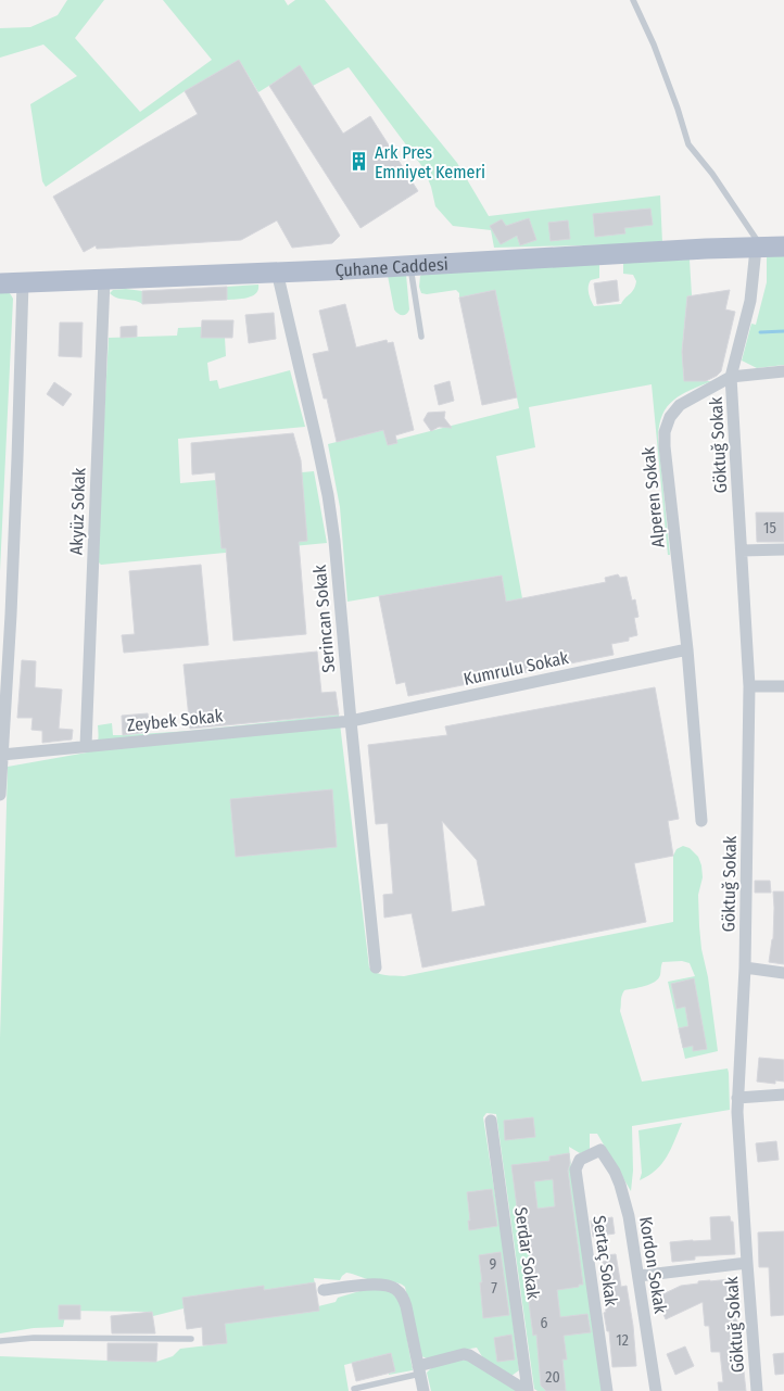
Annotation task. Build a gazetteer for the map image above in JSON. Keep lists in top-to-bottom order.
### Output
{
  "streets": {
    "main road": ["Çuhane Caddesi"],
    "street": [
      "Göktuğ Sokak",
      "Alperen Sokak",
      "Akyüz Sokak",
      "Serincan Sokak",
      "Kumrulu Sokak",
      "Zeybek Sokak",
      "Serdar Sokak",
      "Sertaç Sokak",
      "Kordon Sokak"
    ]
  },
  "crossings": [
    ["Çuhane Caddesi", "Akyüz Sokak"],
    ["Çuhane Caddesi", "Serincan Sokak"],
    ["Göktuğ Sokak", "Alperen Sokak"],
    ["Alperen Sokak", "Kumrulu Sokak"],
    ["Akyüz Sokak", "Zeybek Sokak"],
    ["Serincan Sokak", "Kumrulu Sokak"],
    ["Serincan Sokak", "Zeybek Sokak"],
    ["Kumrulu Sokak", "Zeybek Sokak"],
    ["Sertaç Sokak", "Kordon Sokak"]
  ],
  "places": {
    "building": ["Ark Pres Emniyet Kemeri"]
  },
  "house_numbers": [
    "15",
    "9",
    "7",
    "6",
    "12",
    "20"
  ]
}
